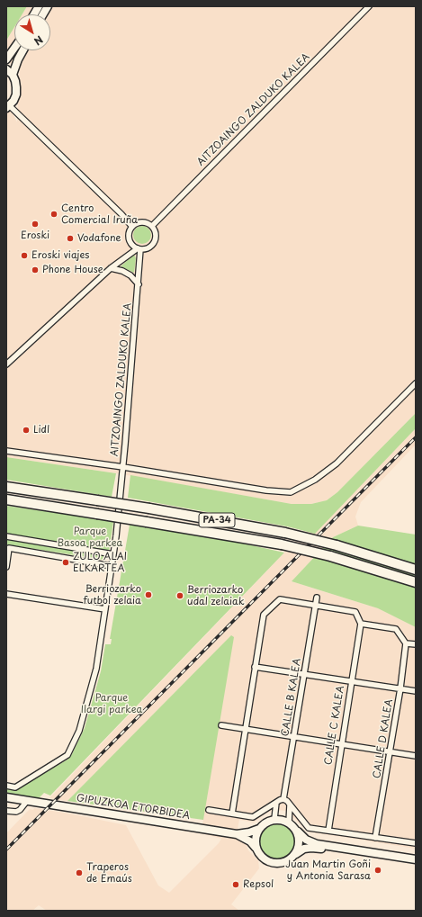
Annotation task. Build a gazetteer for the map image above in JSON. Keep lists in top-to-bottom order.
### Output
{
  "streets": {
    "highway": ["PA-34"],
    "main road": ["GIPUZKOA ETORBIDEA"],
    "street": [
      "AITZOAINGO ZALDUKO KALEA",
      "CALLE B KALEA",
      "CALLE C KALEA",
      "CALLE D KALEA"
    ]
  },
  "parks": ["Parque Basoa parkea", "Parque Ilargi parkea"],
  "places": [
    "Centro Comercial Iruña",
    "Eroski",
    "Vodafone",
    "Eroski viajes",
    "Phone House",
    "Lidl",
    "ZULO ALAI ELKARTEA",
    "Berriozarko futbol zelaia",
    "Berriozarko udal zelaiak",
    "Juan Martin Goñi y Antonia Sarasa",
    "Traperos de Emaús",
    "Repsol"
  ],
  "north": "bottom right"
}
